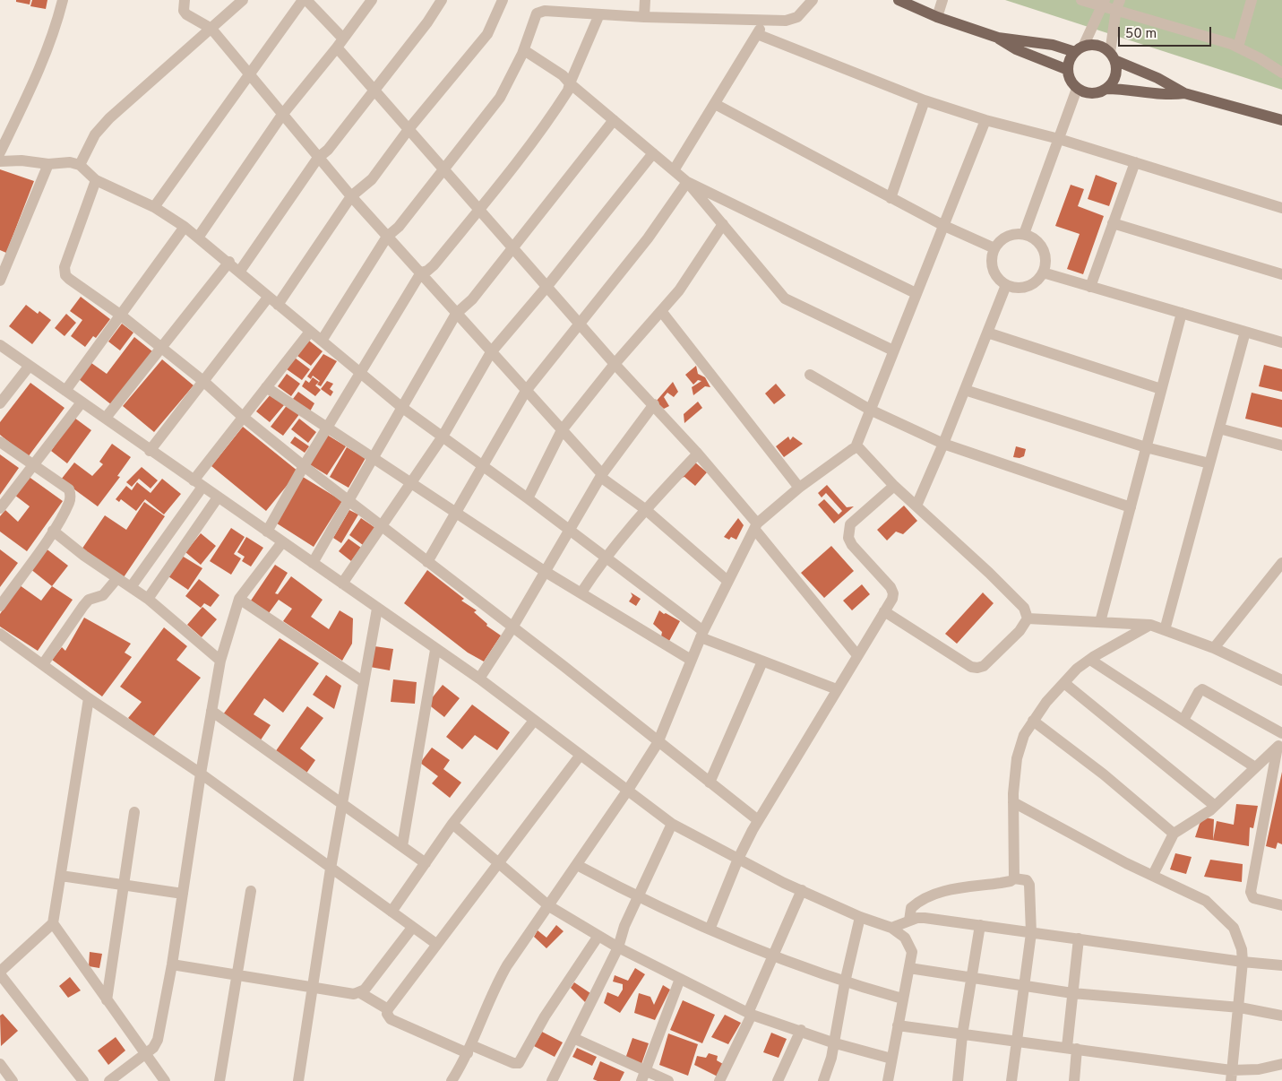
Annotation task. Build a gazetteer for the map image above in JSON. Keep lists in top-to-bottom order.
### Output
{
  "scale_bar": "50 m"
}
